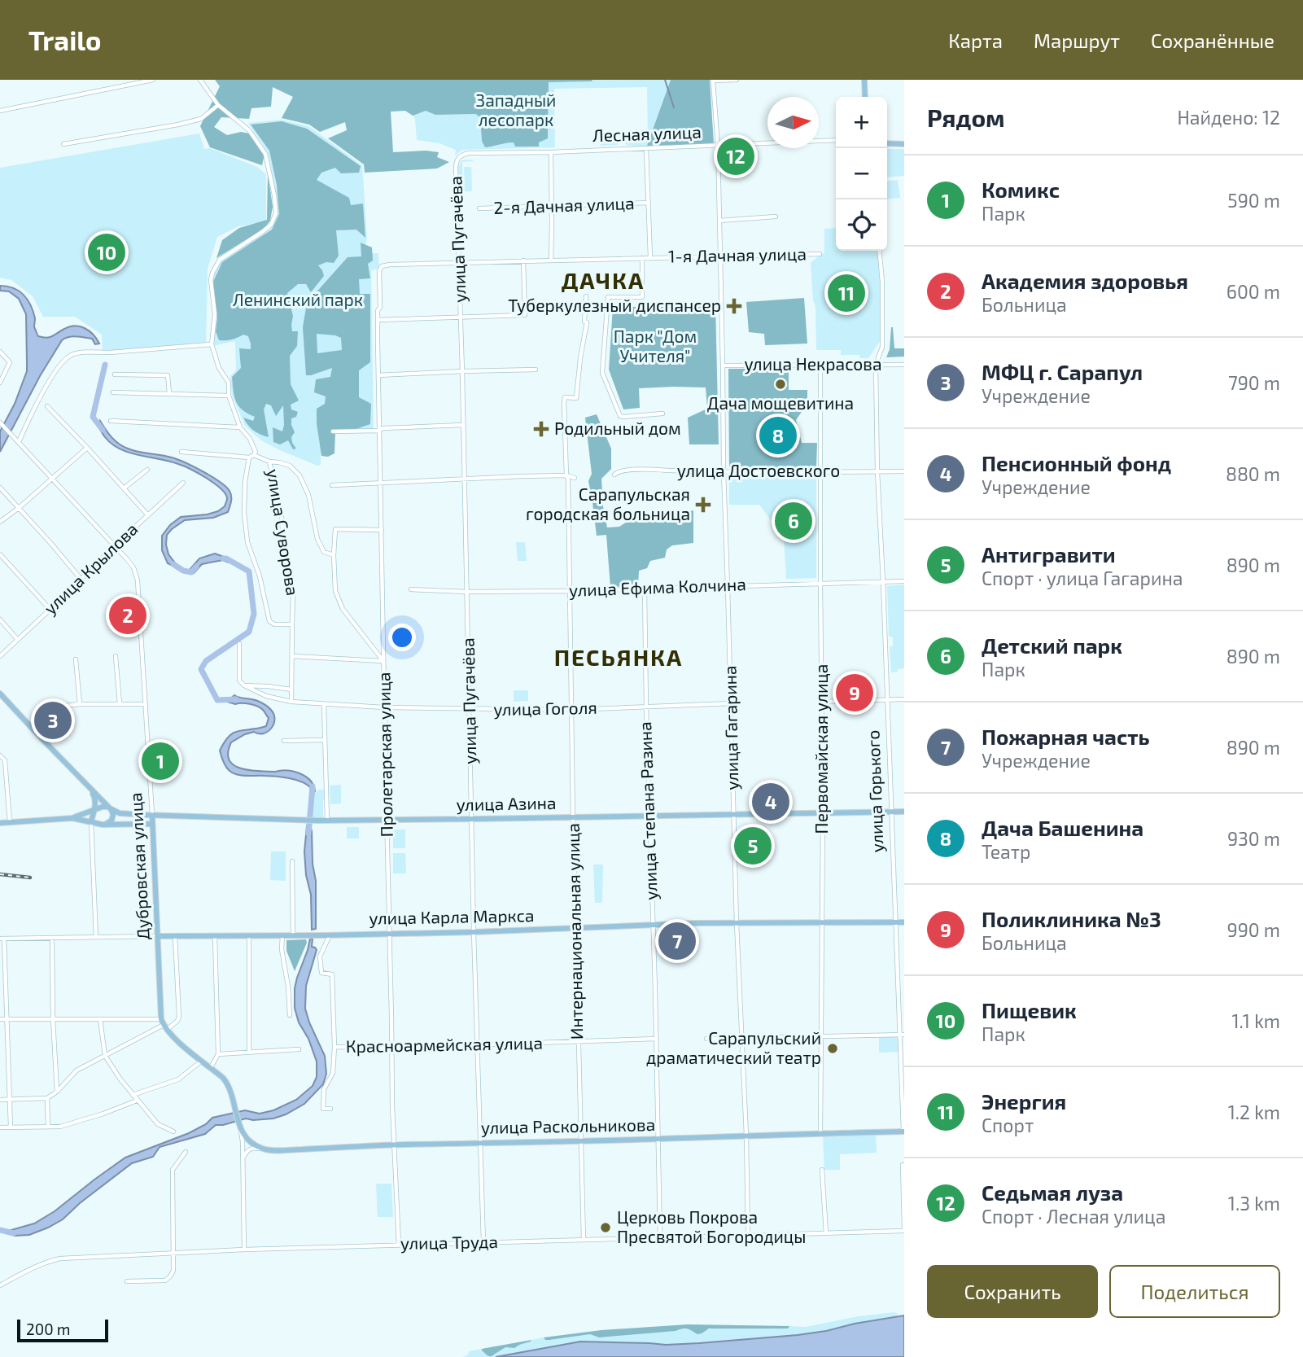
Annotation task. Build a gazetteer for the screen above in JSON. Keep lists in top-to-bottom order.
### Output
{
  "streets": {
    "main road": [
      "улица Азина",
      "Дубровская улица",
      "улица Карла Маркса",
      "улица Раскольникова"
    ],
    "street": [
      "Лесная улица",
      "2-я Дачная улица",
      "улица Пугачёва",
      "1-я Дачная улица",
      "улица Некрасова",
      "улица Достоевского",
      "улица Суворова",
      "улица Крылова",
      "улица Ефима Колчина",
      "улица Гоголя",
      "улица Гагарина",
      "Первомайская улица",
      "Пролетарская улица",
      "улица Горького",
      "улица Степана Разина",
      "Интернациональная улица",
      "Красноармейская улица",
      "улица Труда"
    ]
  },
  "crossings": [
    ["Лесная улица", "улица Пугачёва"],
    ["Лесная улица", "улица Гагарина"],
    ["улица Пугачёва", "1-я Дачная улица"],
    ["улица Пугачёва", "улица Ефима Колчина"],
    ["улица Пугачёва", "улица Гоголя"],
    ["улица Пугачёва", "улица Азина"],
    ["улица Пугачёва", "улица Карла Маркса"],
    ["улица Пугачёва", "Красноармейская улица"],
    ["улица Пугачёва", "улица Раскольникова"],
    ["улица Пугачёва", "улица Труда"],
    ["1-я Дачная улица", "улица Гагарина"],
    ["1-я Дачная улица", "Пролетарская улица"],
    ["улица Некрасова", "улица Гагарина"],
    ["улица Некрасова", "Первомайская улица"],
    ["улица Некрасова", "улица Горького"],
    ["улица Достоевского", "улица Гагарина"],
    ["улица Достоевского", "Первомайская улица"],
    ["улица Достоевского", "улица Горького"],
    ["улица Суворова", "улица Гоголя"],
    ["улица Крылова", "Дубровская улица"],
    ["улица Ефима Колчина", "улица Гагарина"],
    ["улица Ефима Колчина", "Первомайская улица"],
    ["улица Ефима Колчина", "улица Горького"],
    ["улица Ефима Колчина", "улица Степана Разина"],
    ["улица Ефима Колчина", "Интернациональная улица"],
    ["улица Гоголя", "улица Гагарина"],
    ["улица Гоголя", "Пролетарская улица"],
    ["улица Гоголя", "улица Степана Разина"],
    ["улица Гоголя", "Интернациональная улица"],
    ["улица Гагарина", "улица Азина"],
    ["улица Гагарина", "улица Карла Маркса"],
    ["улица Гагарина", "улица Раскольникова"],
    ["улица Гагарина", "улица Труда"],
    ["Первомайская улица", "улица Азина"],
    ["Первомайская улица", "улица Карла Маркса"],
    ["Первомайская улица", "улица Раскольникова"],
    ["Пролетарская улица", "улица Азина"],
    ["Пролетарская улица", "улица Карла Маркса"],
    ["Пролетарская улица", "Красноармейская улица"],
    ["Пролетарская улица", "улица Раскольникова"],
    ["Пролетарская улица", "улица Труда"],
    ["улица Горького", "улица Азина"],
    ["улица Горького", "улица Карла Маркса"],
    ["улица Горького", "улица Раскольникова"],
    ["улица Азина", "улица Степана Разина"],
    ["улица Азина", "Дубровская улица"],
    ["улица Азина", "Интернациональная улица"],
    ["улица Степана Разина", "улица Карла Маркса"],
    ["улица Степана Разина", "Красноармейская улица"],
    ["улица Степана Разина", "улица Раскольникова"],
    ["улица Степана Разина", "улица Труда"],
    ["Дубровская улица", "улица Карла Маркса"],
    ["улица Карла Маркса", "Интернациональная улица"],
    ["Интернациональная улица", "Красноармейская улица"],
    ["Интернациональная улица", "улица Раскольникова"],
    ["Интернациональная улица", "улица Труда"]
  ],
  "districts": ["ДАЧКА", "ПЕСЬЯНКА"],
  "parks": ["Западный лесопарк", "Ленинский парк", "Парк \"Дом Учителя\""],
  "places": {
    "health": ["Туберкулезный диспансер", "Родильный дом", "Сарапульская городская больница"],
    "other": ["Дача мощевитина", "Сарапульский драматический театр", "Церковь Покрова Пресвятой Богородицы"]
  },
  "scale_bar": "200 m",
  "north": "right",
  "page": {
    "header": "Trailo",
    "nav": ["Карта", "Маршрут", "Сохранённые"],
    "heading": ["Рядом", "Найдено: 12"],
    "map_buttons": ["+", "−"],
    "pins": [
      "12",
      "10",
      "11",
      "8",
      "6",
      "2",
      "9",
      "3",
      "1",
      "4",
      "5",
      "7"
    ],
    "list": [
      {
        "mark": "1",
        "name": "Комикс",
        "note": "Парк",
        "value": "590 m"
      },
      {
        "mark": "2",
        "name": "Академия здоровья",
        "note": "Больница",
        "value": "600 m"
      },
      {
        "mark": "3",
        "name": "МФЦ г. Сарапул",
        "note": "Учреждение",
        "value": "790 m"
      },
      {
        "mark": "4",
        "name": "Пенсионный фонд",
        "note": "Учреждение",
        "value": "880 m"
      },
      {
        "mark": "5",
        "name": "Антигравити",
        "note": "Спорт · улица Гагарина",
        "value": "890 m"
      },
      {
        "mark": "6",
        "name": "Детский парк",
        "note": "Парк",
        "value": "890 m"
      },
      {
        "mark": "7",
        "name": "Пожарная часть",
        "note": "Учреждение",
        "value": "890 m"
      },
      {
        "mark": "8",
        "name": "Дача Башенина",
        "note": "Театр",
        "value": "930 m"
      },
      {
        "mark": "9",
        "name": "Поликлиника №3",
        "note": "Больница",
        "value": "990 m"
      },
      {
        "mark": "10",
        "name": "Пищевик",
        "note": "Парк",
        "value": "1.1 km"
      },
      {
        "mark": "11",
        "name": "Энергия",
        "note": "Спорт",
        "value": "1.2 km"
      },
      {
        "mark": "12",
        "name": "Седьмая луза",
        "note": "Спорт · Лесная улица",
        "value": "1.3 km"
      }
    ],
    "buttons": ["Сохранить", "Поделиться"],
    "scale": "200 m"
  }
}
